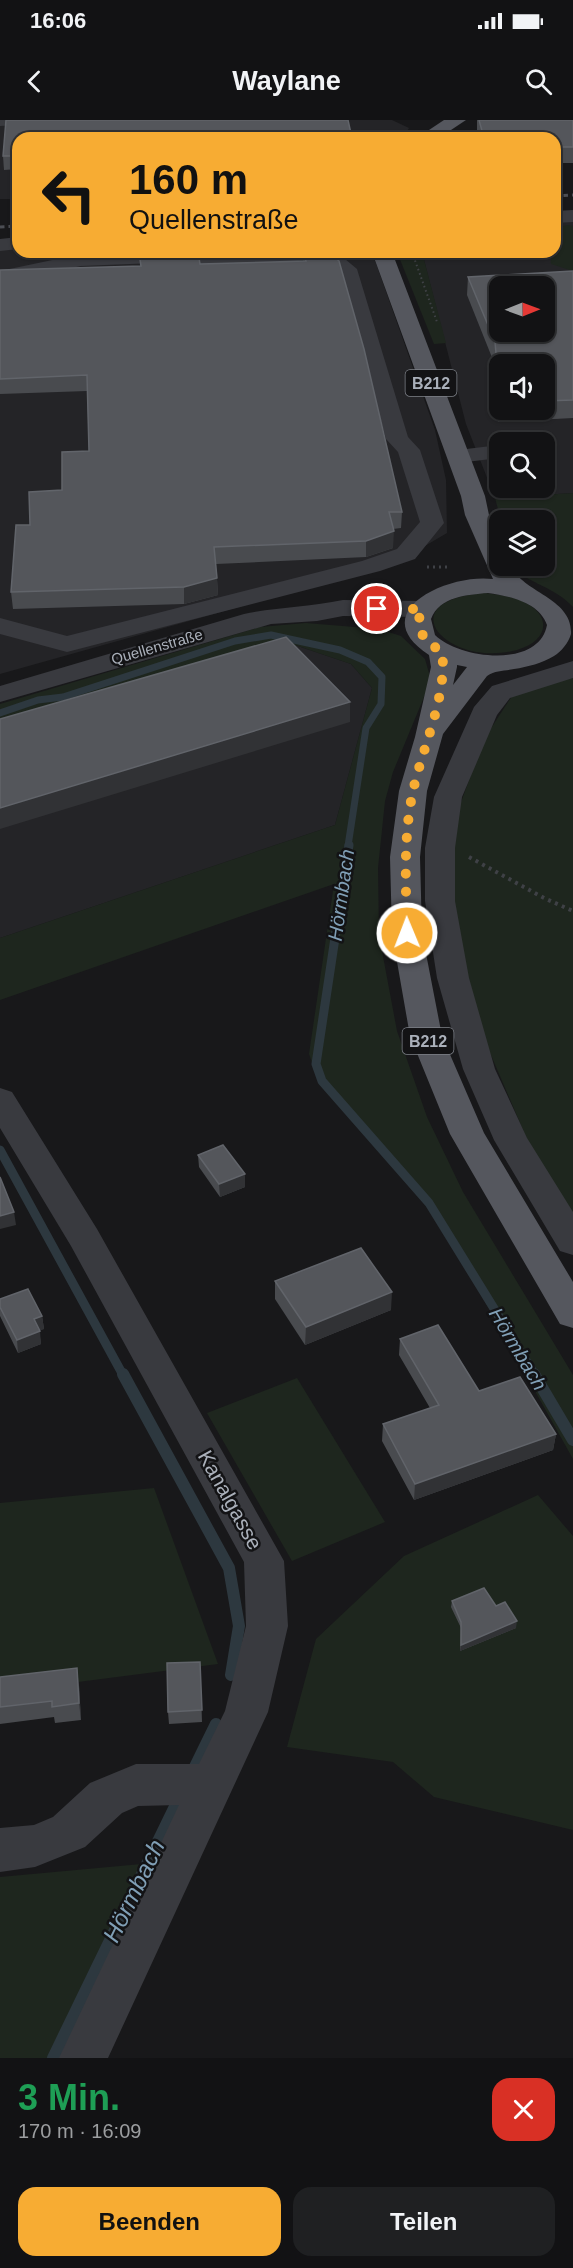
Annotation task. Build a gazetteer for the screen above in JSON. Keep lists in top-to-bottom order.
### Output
{
  "streets": {
    "main road": ["B212"],
    "street": ["Quellenstraße", "Kanalgasse"]
  },
  "crossings": [
    ["B212", "Quellenstraße"]
  ],
  "water": ["Hörmbach"],
  "north": "right",
  "page": {
    "status": "16:06",
    "header": "Waylane",
    "turn": ["160 m", "Quellenstraße"],
    "heading": ["3 Min.", "170 m · 16:09"],
    "buttons": ["Beenden", "Teilen"]
  }
}
